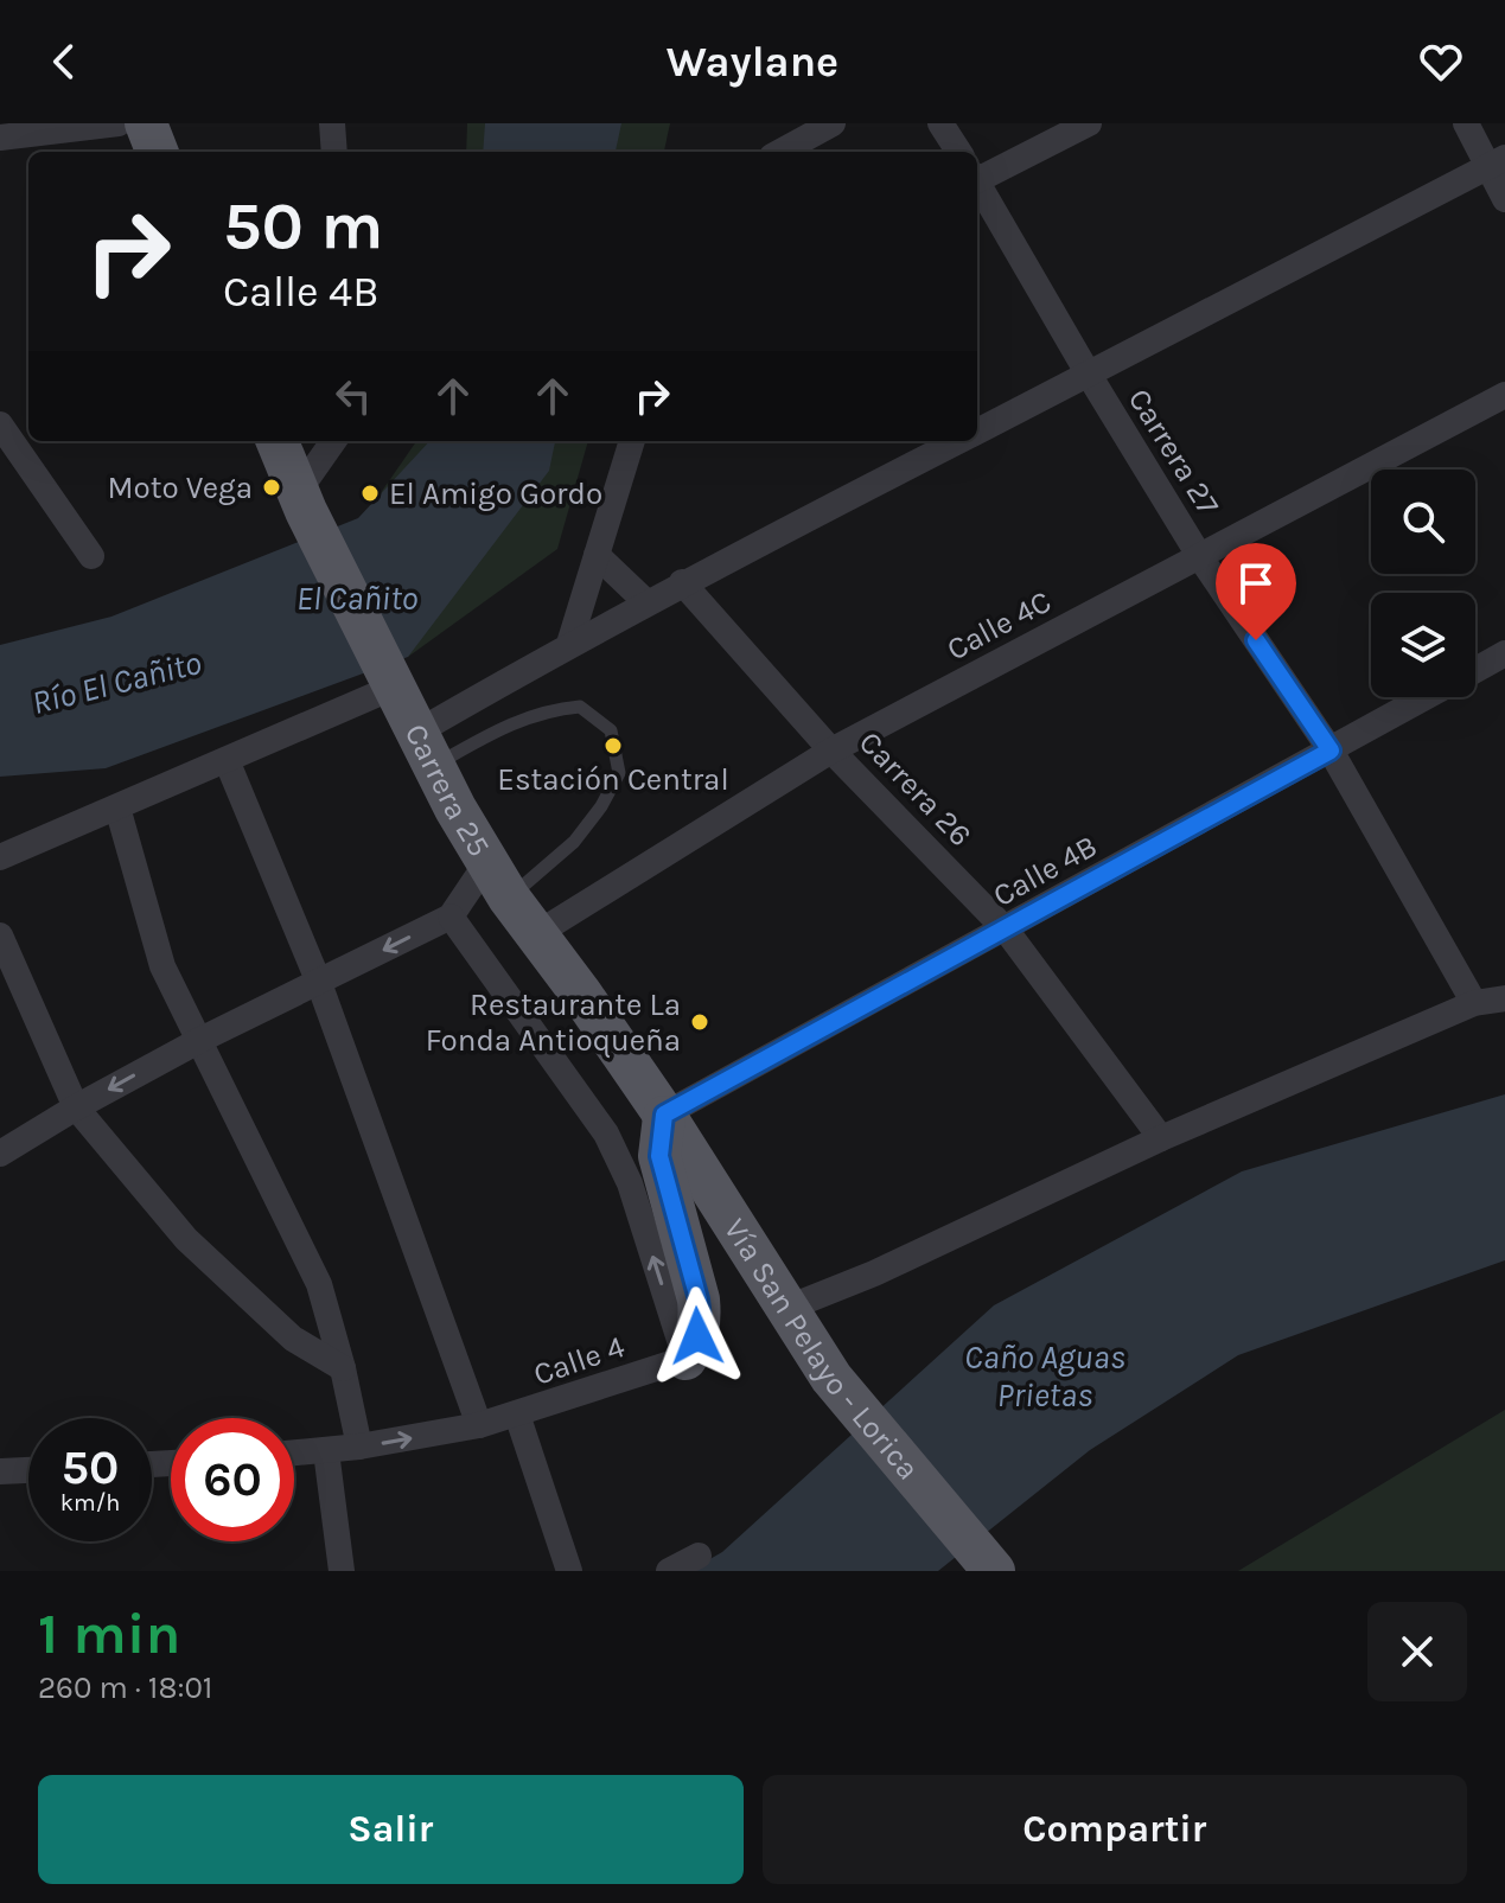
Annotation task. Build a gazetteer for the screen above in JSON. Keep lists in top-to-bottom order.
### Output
{
  "streets": {
    "main road": ["Carrera 25", "Vía San Pelayo - Lorica"],
    "street": [
      "Carrera 27",
      "Calle 4C",
      "Carrera 26",
      "Calle 4B",
      "Calle 4"
    ]
  },
  "crossings": [
    ["Carrera 27", "Calle 4C"],
    ["Carrera 27", "Calle 4B"],
    ["Calle 4C", "Carrera 25"],
    ["Calle 4C", "Carrera 26"],
    ["Carrera 25", "Calle 4B"],
    ["Carrera 25", "Vía San Pelayo - Lorica"],
    ["Carrera 26", "Calle 4B"],
    ["Calle 4B", "Vía San Pelayo - Lorica"]
  ],
  "water": ["El Cañito", "Río El Cañito", "Caño Aguas Prietas"],
  "places": [
    "Moto Vega",
    "El Amigo Gordo",
    "Estación Central",
    "Restaurante La Fonda Antioqueña"
  ],
  "page": {
    "header": "Waylane",
    "turn": ["50 m", "Calle 4B"],
    "speed": "50 km/h",
    "limit": "60",
    "heading": ["1 min", "260 m · 18:01"],
    "buttons": ["Salir", "Compartir"]
  }
}
